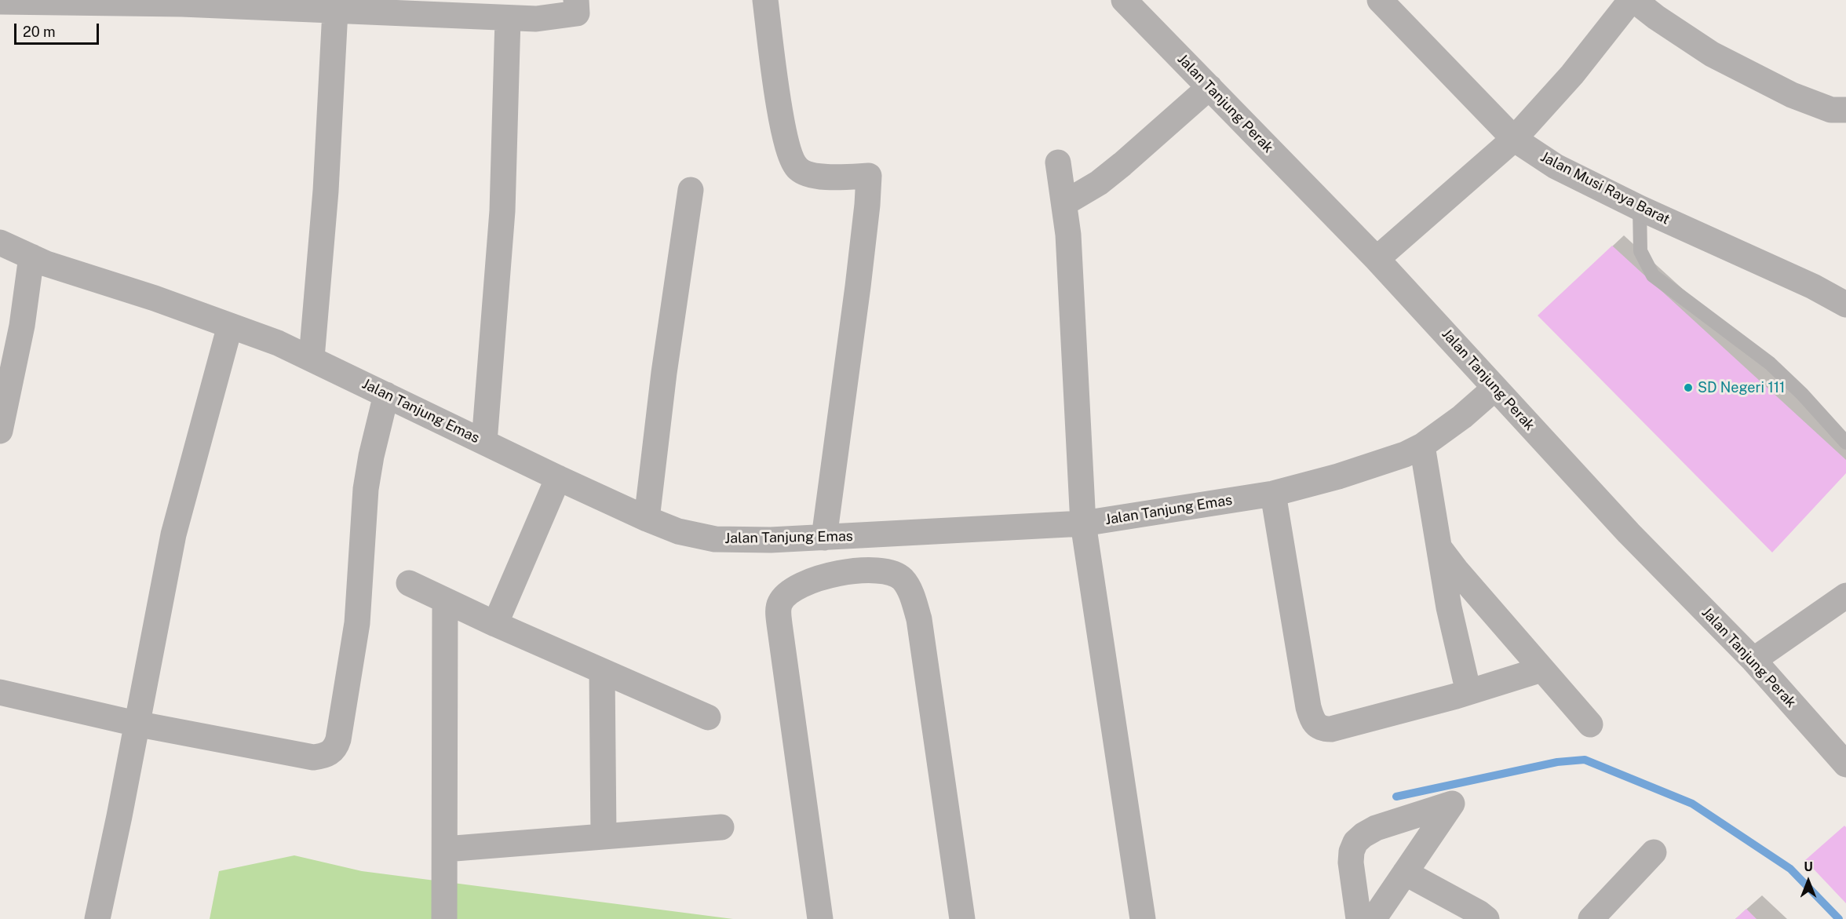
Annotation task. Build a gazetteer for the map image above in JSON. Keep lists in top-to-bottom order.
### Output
{
  "streets": {
    "street": ["Jalan Tanjung Perak", "Jalan Musi Raya Barat", "Jalan Tanjung Emas"]
  },
  "crossings": [
    ["Jalan Tanjung Perak", "Jalan Tanjung Emas"]
  ],
  "places": ["SD Negeri 111"],
  "scale_bar": "20 m",
  "north": "top"
}
